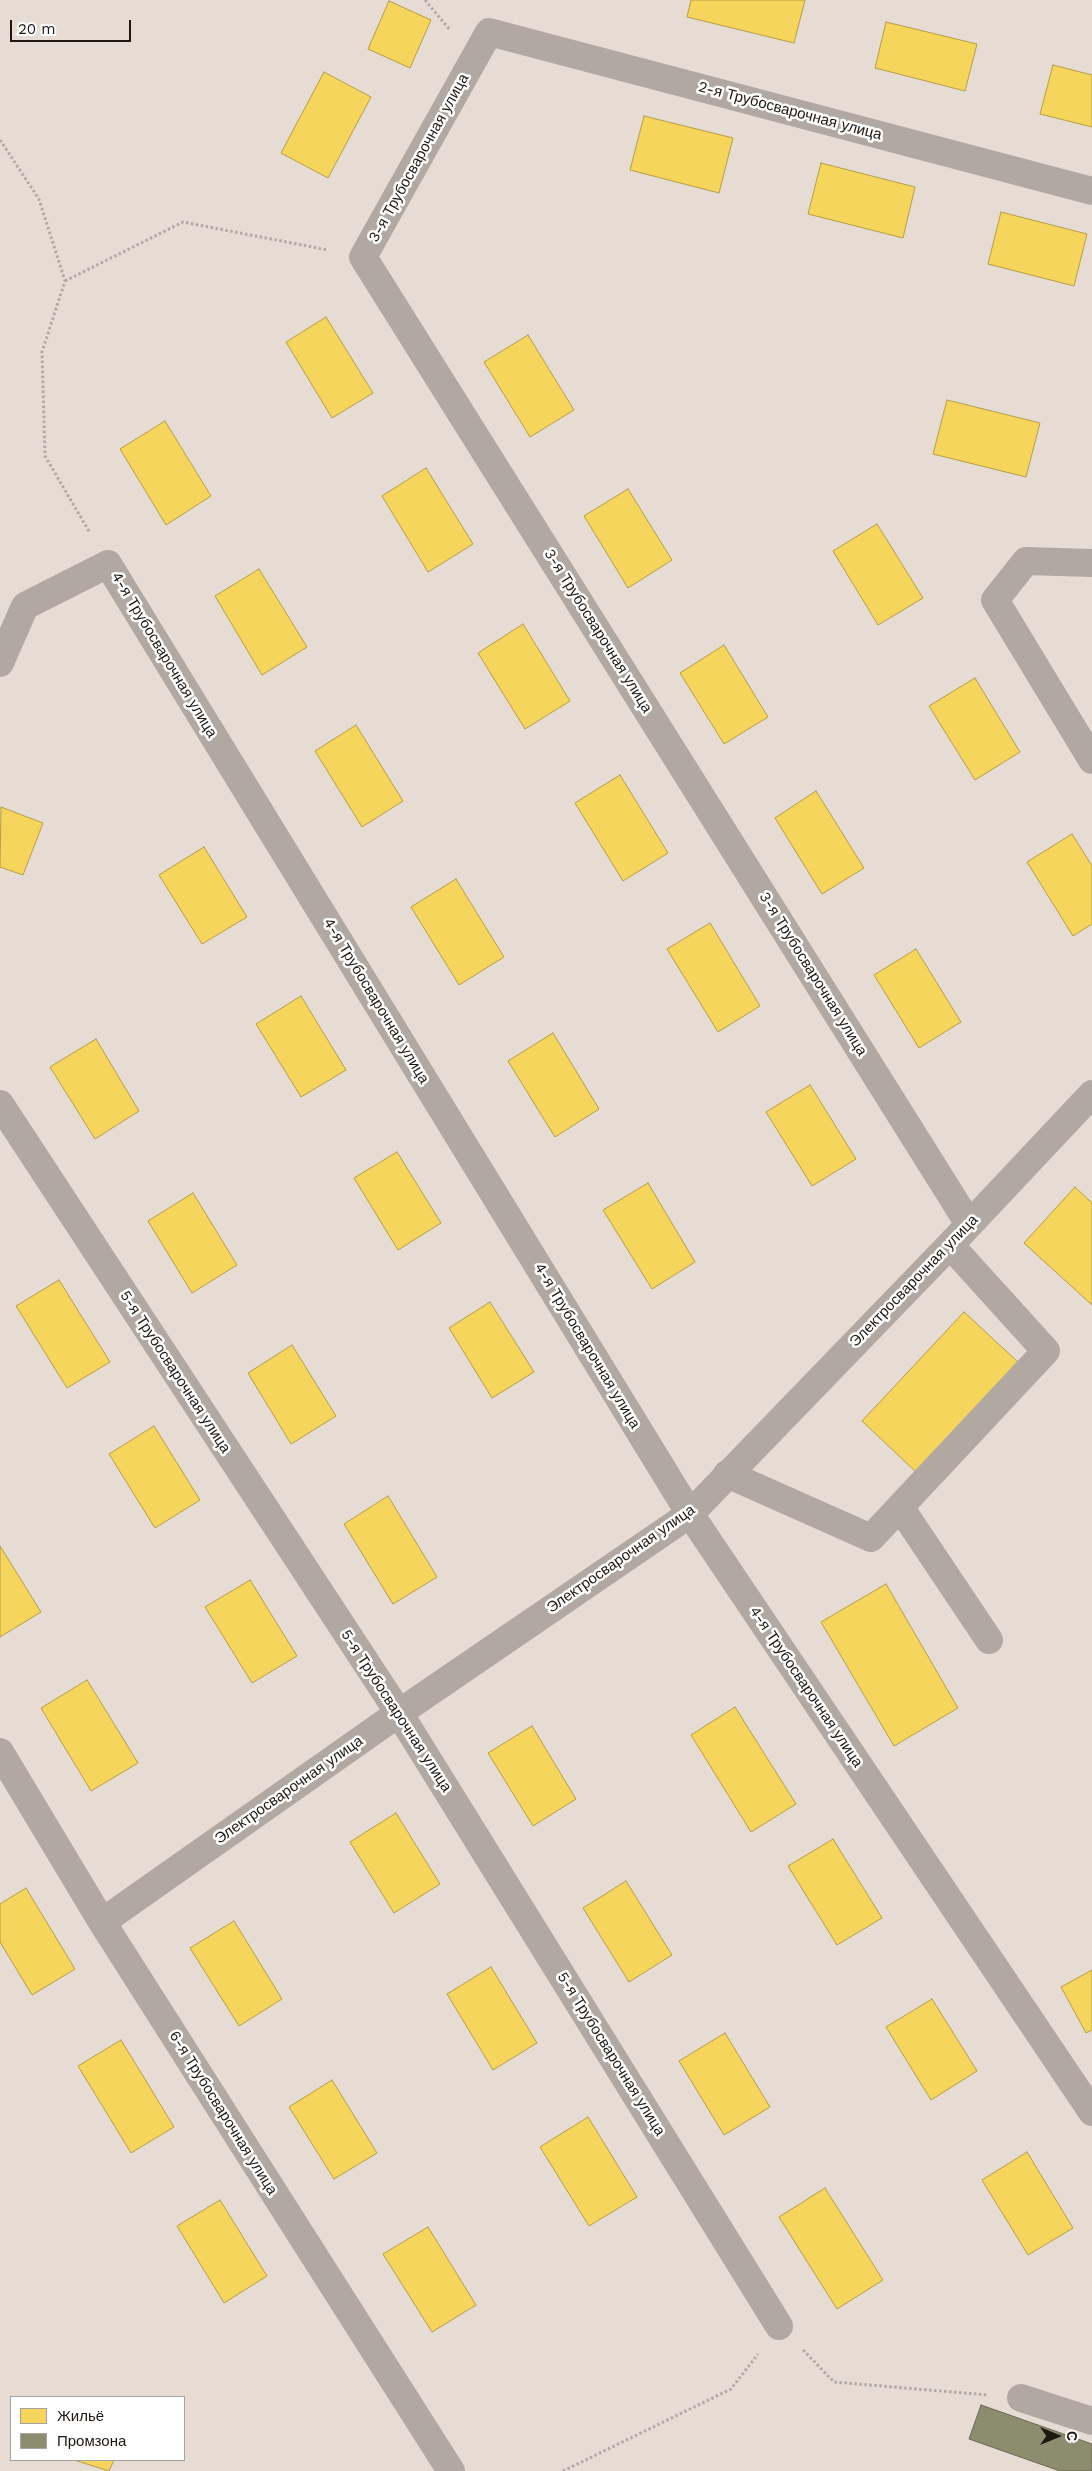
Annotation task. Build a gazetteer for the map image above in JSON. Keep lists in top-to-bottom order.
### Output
{
  "streets": {
    "street": [
      "2-я Трубосварочная улица",
      "3-я Трубосварочная улица",
      "4-я Трубосварочная улица",
      "Электросварочная улица",
      "5-я Трубосварочная улица",
      "6-я Трубосварочная улица"
    ]
  },
  "crossings": [
    ["2-я Трубосварочная улица", "3-я Трубосварочная улица"],
    ["3-я Трубосварочная улица", "Электросварочная улица"],
    ["4-я Трубосварочная улица", "Электросварочная улица"],
    ["Электросварочная улица", "5-я Трубосварочная улица"],
    ["Электросварочная улица", "6-я Трубосварочная улица"]
  ],
  "legend": ["Жильё", "Промзона"],
  "scale_bar": "20 m",
  "north": "right"
}
